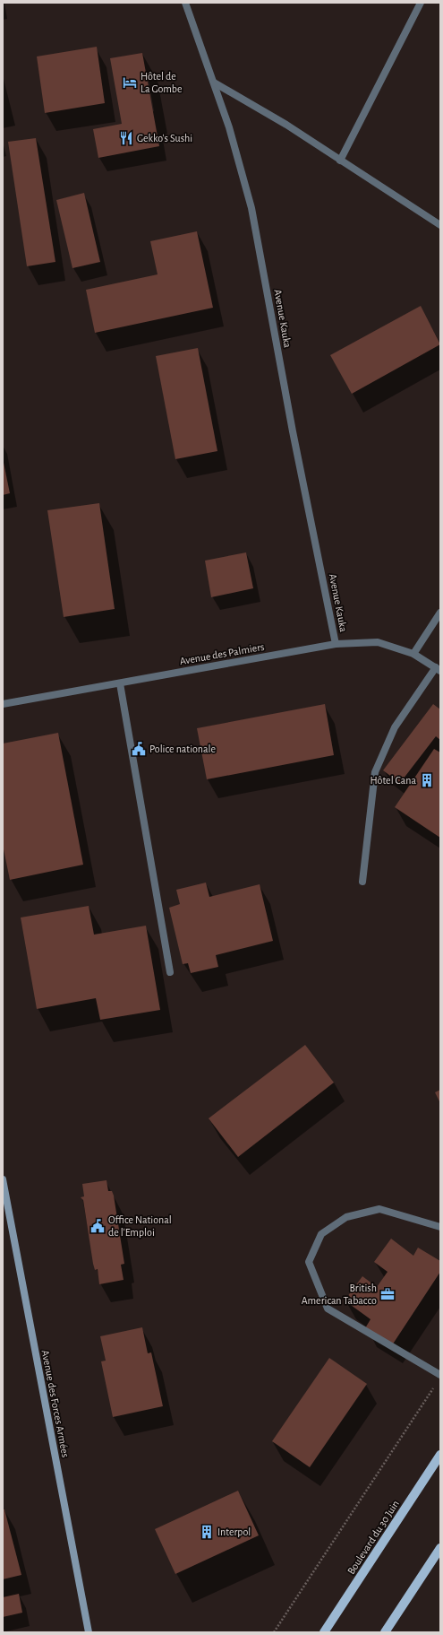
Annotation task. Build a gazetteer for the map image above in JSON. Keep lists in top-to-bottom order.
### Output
{
  "streets": {
    "main road": ["Boulevard du 30 Juin"],
    "street": ["Avenue Kauka", "Avenue des Palmiers", "Avenue des Forces Armées"]
  },
  "crossings": [
    ["Avenue Kauka", "Avenue des Palmiers"]
  ],
  "places": {
    "hotel": ["Hôtel de La Gombe"],
    "restaurant": ["Gekko's Sushi"],
    "public building": ["Police nationale", "Office National de l'Emploi"],
    "building": ["Hôtel Cana", "Interpol"],
    "office": ["British American Tabacco"]
  }
}
